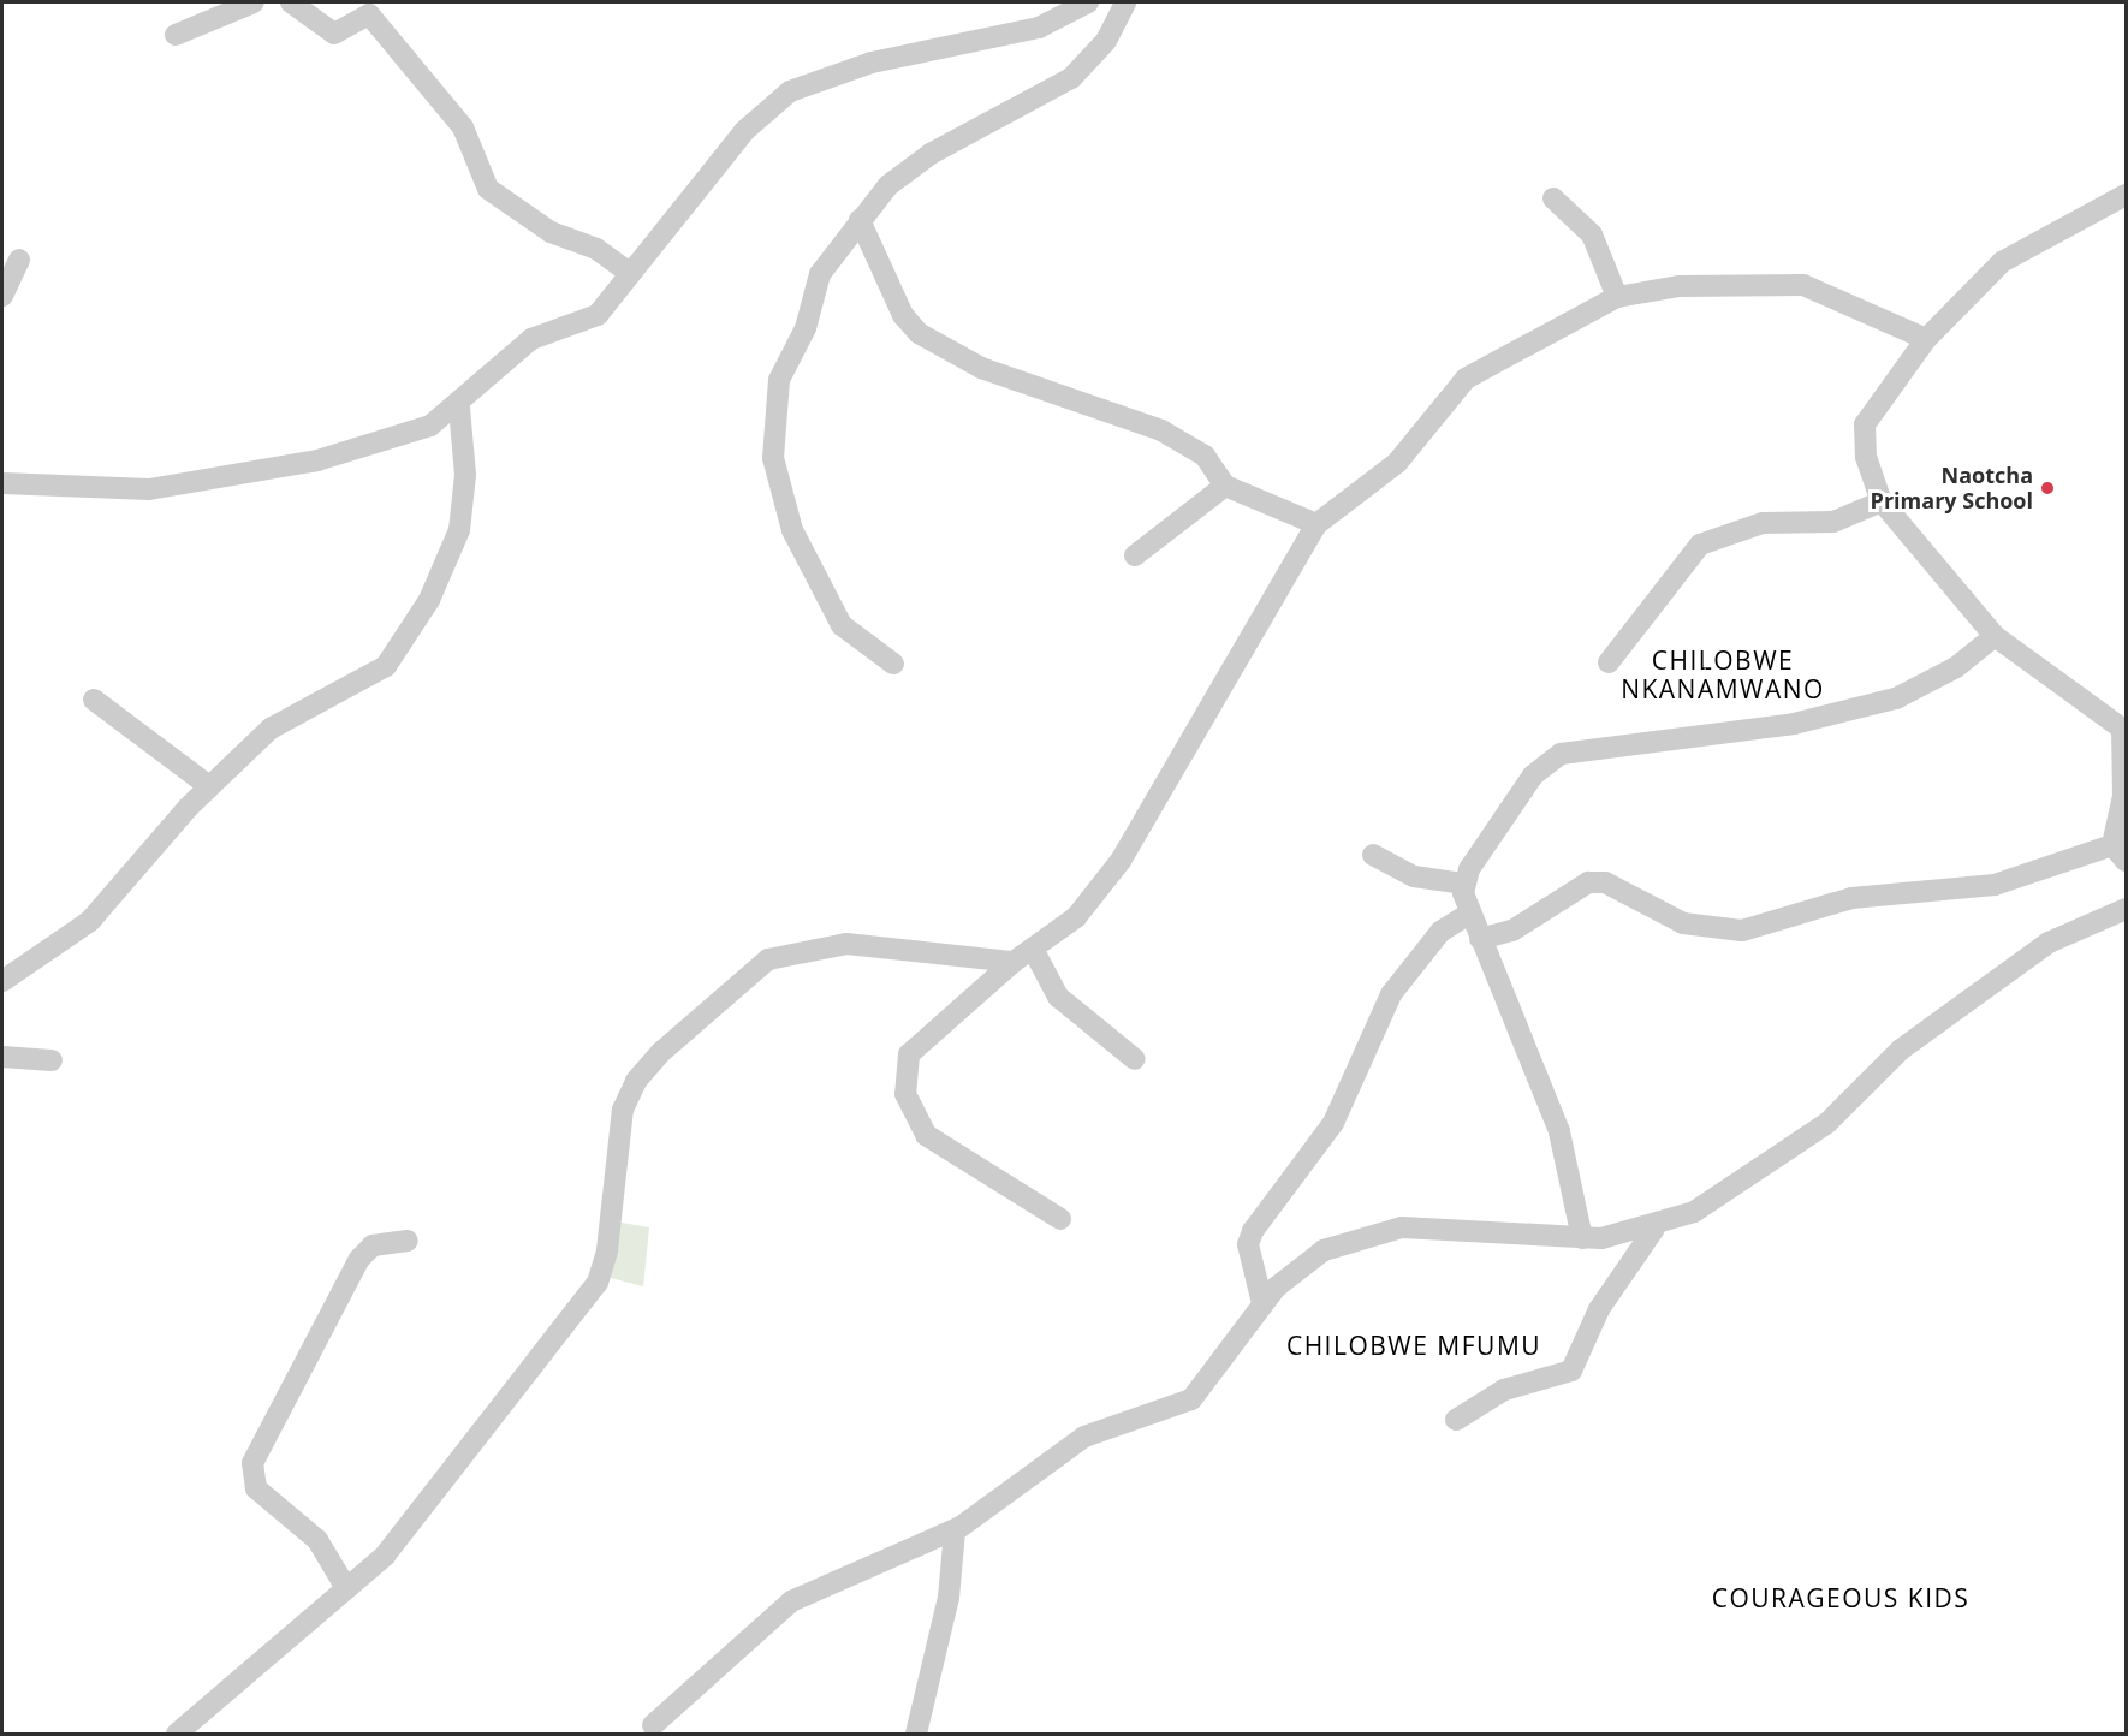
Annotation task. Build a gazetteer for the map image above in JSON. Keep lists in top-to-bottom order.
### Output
{
  "districts": ["CHILOBWE NKANAMWANO", "CHILOBWE MFUMU", "COURAGEOUS KIDS"],
  "places": ["Naotcha Primary School"]
}
